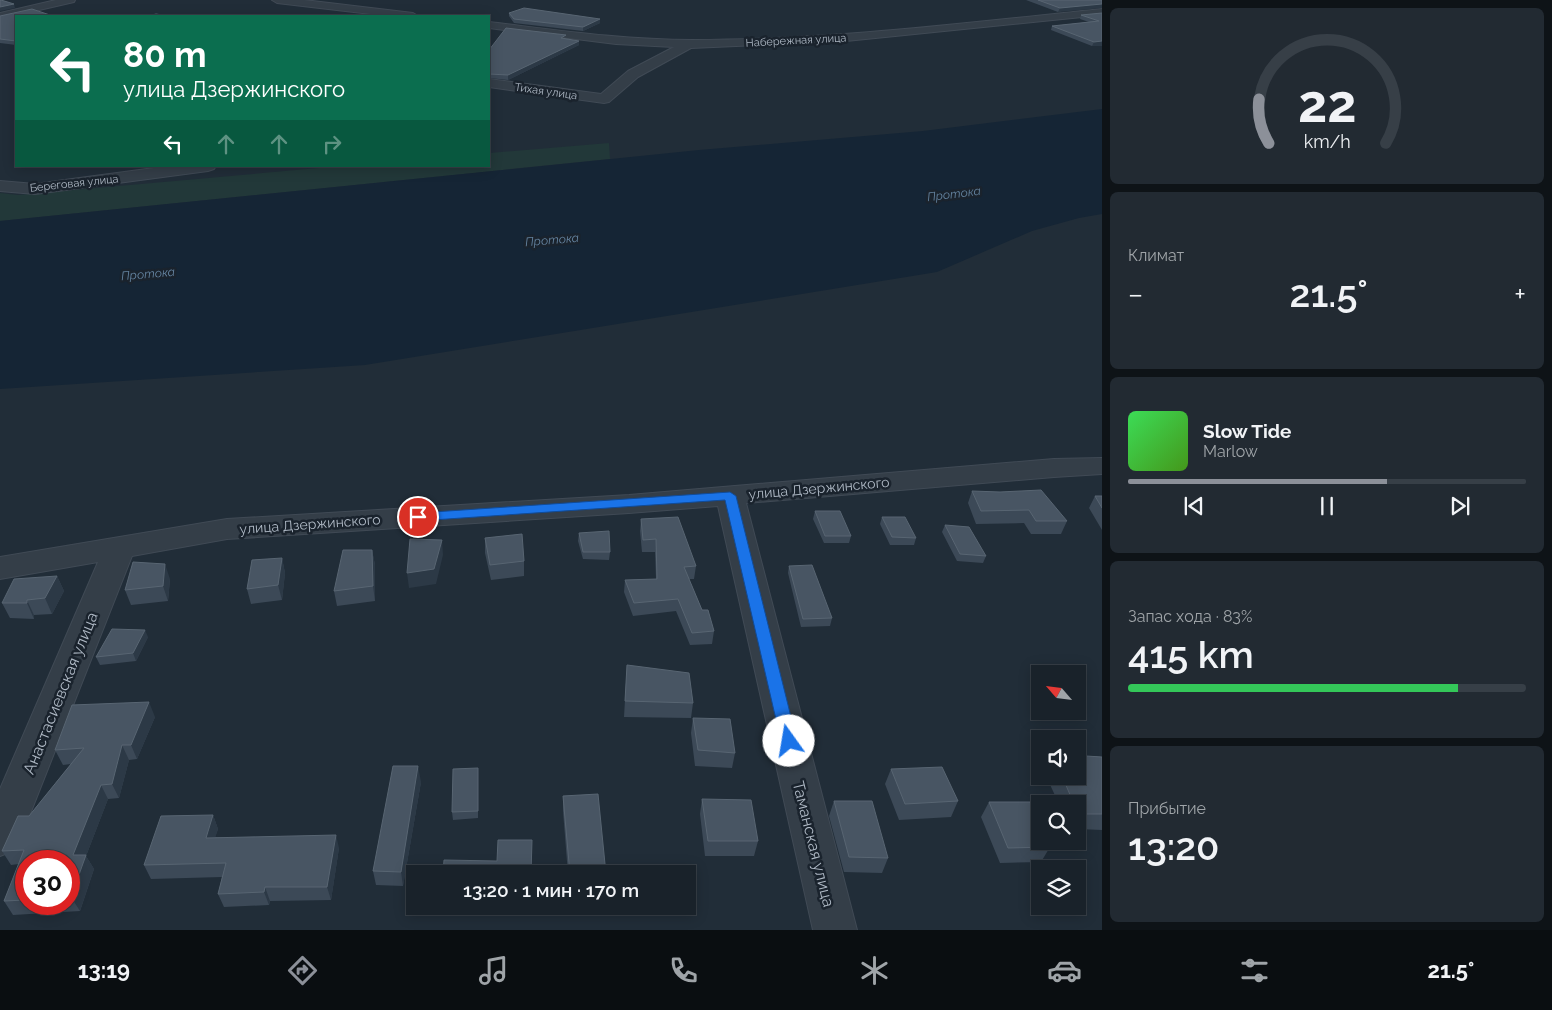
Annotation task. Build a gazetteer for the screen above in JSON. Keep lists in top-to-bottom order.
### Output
{
  "streets": {
    "street": [
      "Набережная улица",
      "Тихая улица",
      "Береговая улица",
      "улица Дзержинского",
      "Анастасиевская улица",
      "Таманская улица"
    ]
  },
  "crossings": [
    ["Набережная улица", "Тихая улица"],
    ["улица Дзержинского", "Анастасиевская улица"],
    ["улица Дзержинского", "Таманская улица"]
  ],
  "water": ["Протока"],
  "north": "top left",
  "page": {
    "turn": ["80 m", "улица Дзержинского"],
    "tile": [
      "Климат",
      ["Запас хода · 83%", "415 km"],
      ["Прибытие", "13:20"]
    ],
    "heat": ["−", "21.5°", "+"],
    "song": ["Slow Tide", "Marlow"],
    "limit": "30",
    "trip": "13:20 · 1 мин · 170 m",
    "tabs": ["13:19", "21.5°"],
    "gauge": ["22", "km/h"]
  }
}
